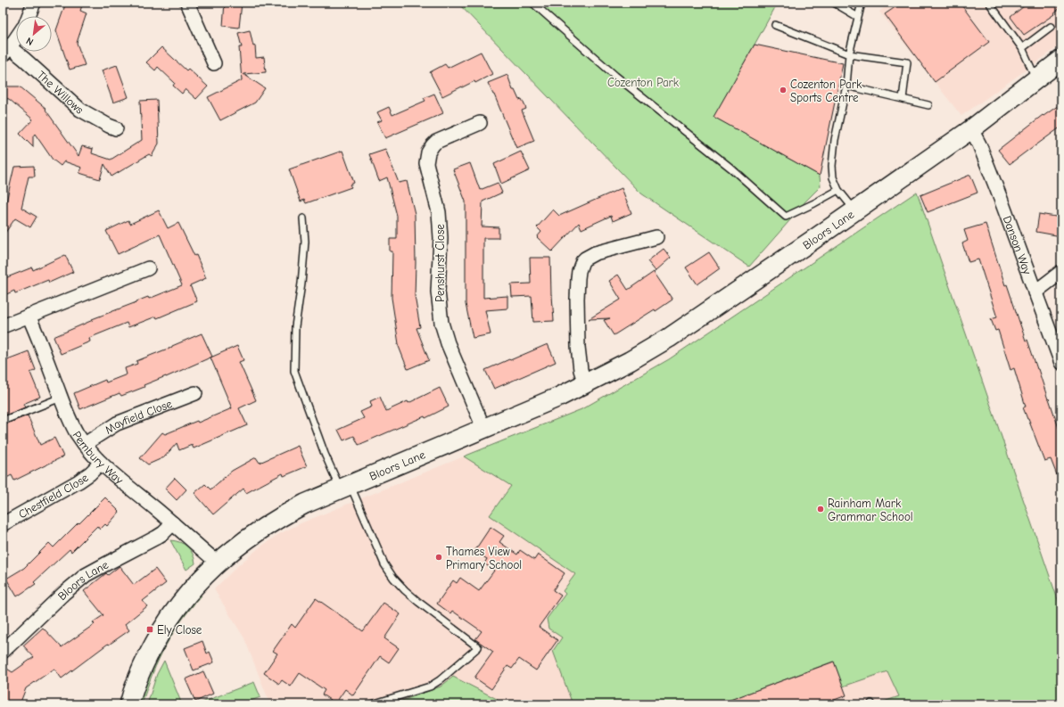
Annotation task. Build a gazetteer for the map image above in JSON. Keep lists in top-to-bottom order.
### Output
{
  "streets": {
    "street": [
      "The Willows",
      "Bloors Lane",
      "Danson Way",
      "Penshurst Close",
      "Mayfield Close",
      "Pembury Way",
      "Chestfield Close"
    ]
  },
  "crossings": [
    ["Bloors Lane", "Danson Way"],
    ["Bloors Lane", "Penshurst Close"],
    ["Bloors Lane", "Pembury Way"],
    ["Mayfield Close", "Pembury Way"],
    ["Pembury Way", "Chestfield Close"]
  ],
  "parks": ["Cozenton Park"],
  "places": {
    "other": ["Cozenton Park Sports Centre", "Rainham Mark Grammar School", "Thames View Primary School"],
    "transit": ["Ely Close"]
  },
  "north": "bottom left"
}
